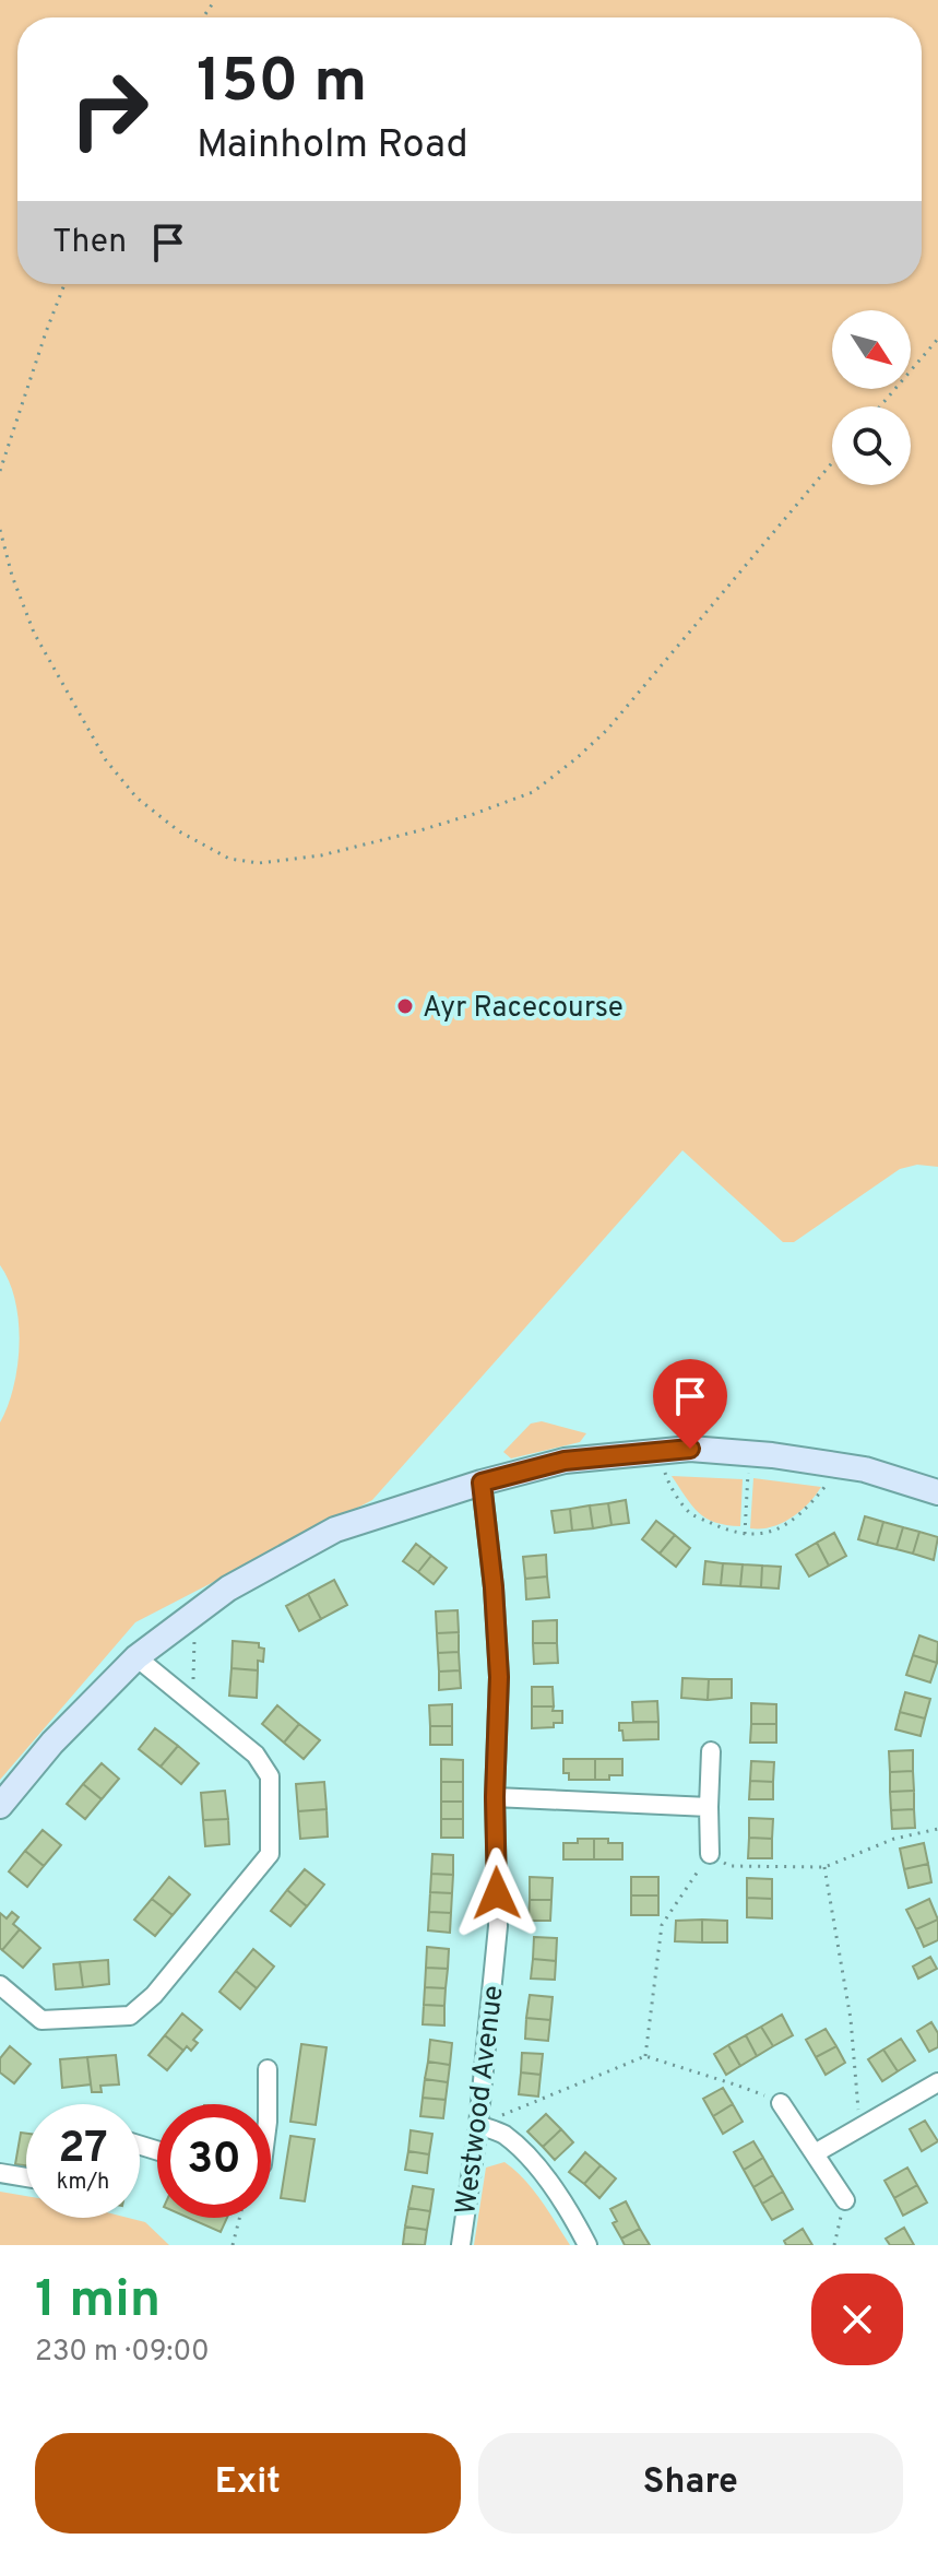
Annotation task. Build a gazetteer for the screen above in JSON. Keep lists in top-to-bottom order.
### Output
{
  "streets": {
    "street": ["Westwood Avenue"]
  },
  "places": ["Ayr Racecourse"],
  "north": "bottom right",
  "page": {
    "turn": ["150 m", "Mainholm Road"],
    "then": "Then",
    "speed": "27 km/h",
    "limit": "30",
    "heading": ["1 min", "230 m · 09:00"],
    "buttons": ["Exit", "Share"]
  }
}
